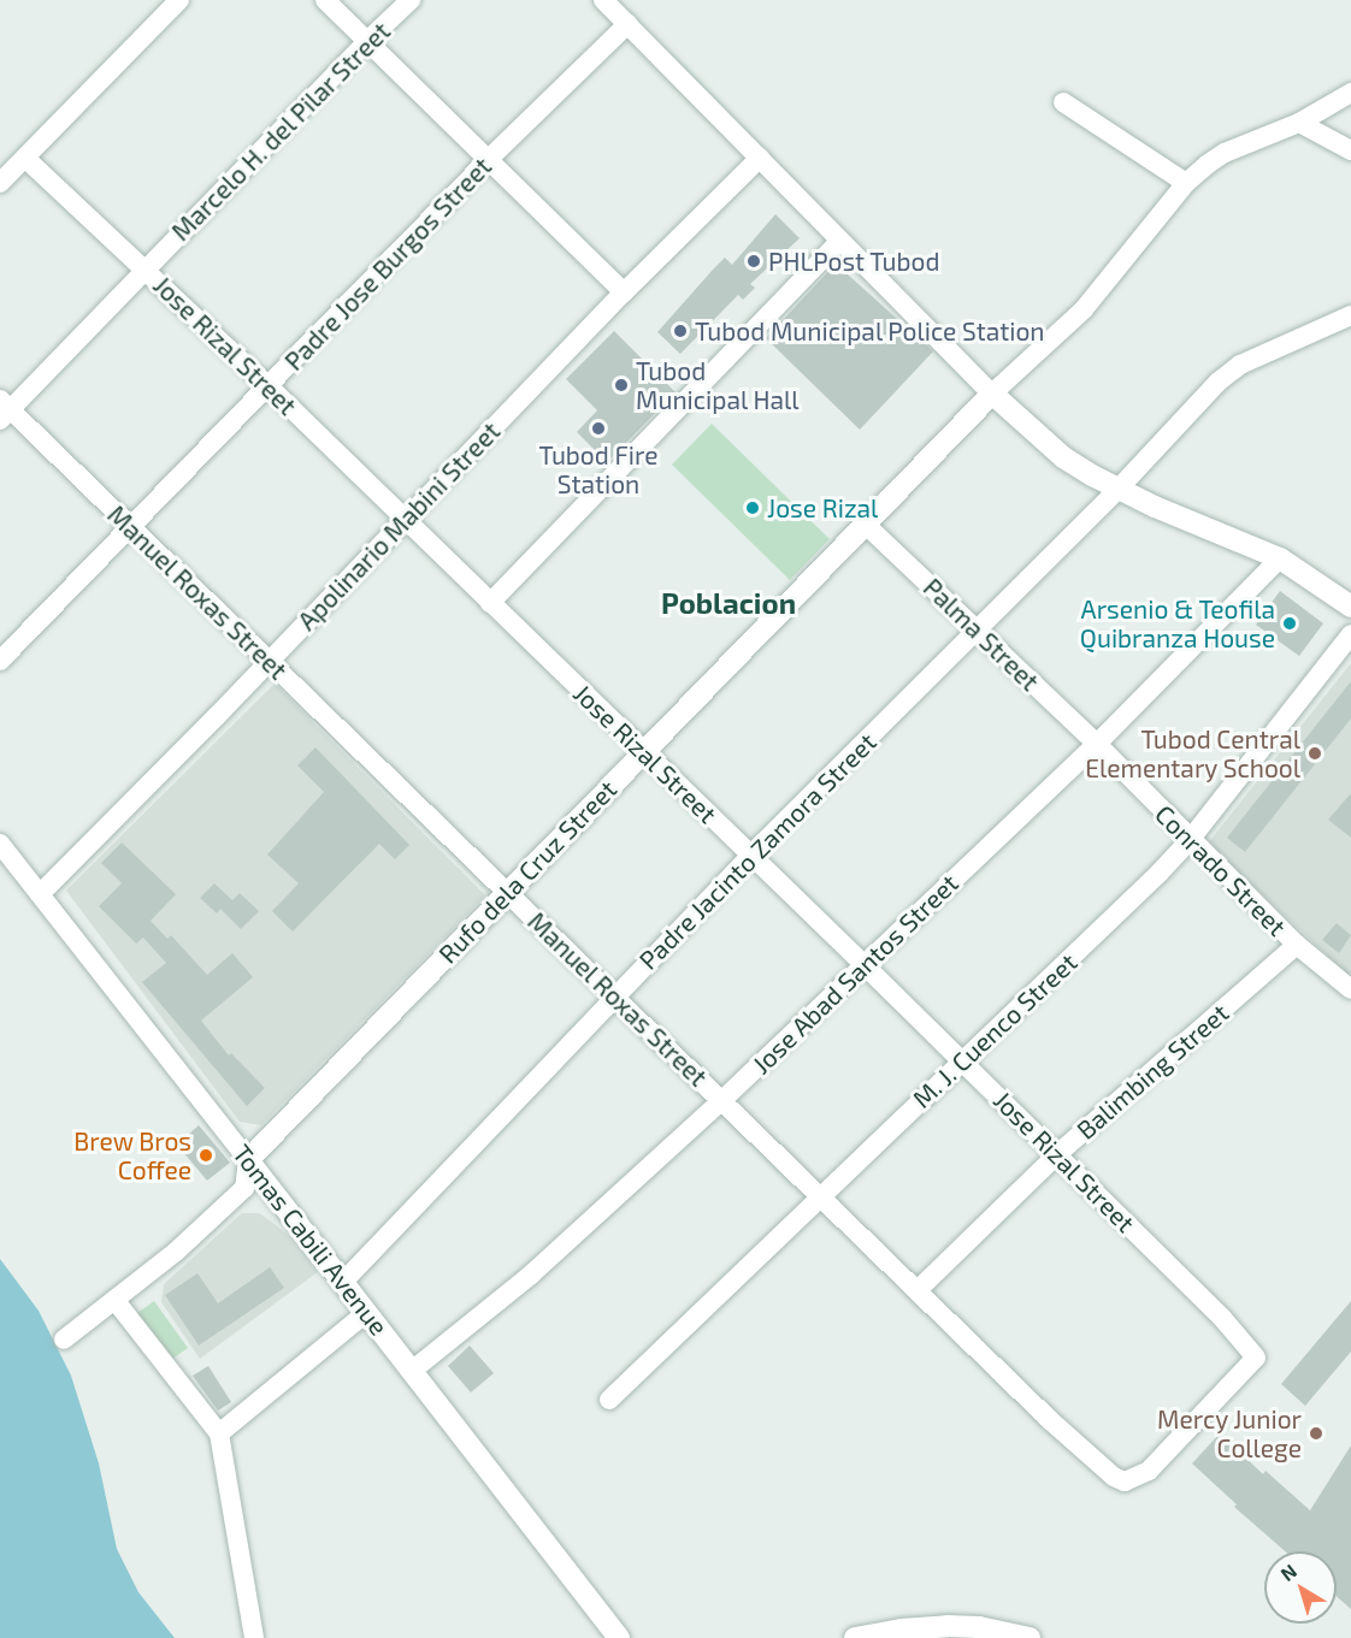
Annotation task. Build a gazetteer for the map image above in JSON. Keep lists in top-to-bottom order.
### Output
{
  "streets": {
    "street": [
      "Marcelo H. del Pilar Street",
      "Padre Jose Burgos Street",
      "Jose Rizal Street",
      "Apolinario Mabini Street",
      "Manuel Roxas Street",
      "Palma Street",
      "Padre Jacinto Zamora Street",
      "Conrado Street",
      "Rufo dela Cruz Street",
      "Jose Abad Santos Street",
      "M. J. Cuenco Street",
      "Balimbing Street",
      "Tomas Cabili Avenue"
    ]
  },
  "crossings": [
    ["Marcelo H. del Pilar Street", "Jose Rizal Street"],
    ["Marcelo H. del Pilar Street", "Manuel Roxas Street"],
    ["Padre Jose Burgos Street", "Jose Rizal Street"],
    ["Padre Jose Burgos Street", "Manuel Roxas Street"],
    ["Jose Rizal Street", "Apolinario Mabini Street"],
    ["Jose Rizal Street", "Manuel Roxas Street"],
    ["Jose Rizal Street", "Padre Jacinto Zamora Street"],
    ["Jose Rizal Street", "Rufo dela Cruz Street"],
    ["Jose Rizal Street", "Jose Abad Santos Street"],
    ["Jose Rizal Street", "M. J. Cuenco Street"],
    ["Jose Rizal Street", "Balimbing Street"],
    ["Apolinario Mabini Street", "Manuel Roxas Street"],
    ["Apolinario Mabini Street", "Tomas Cabili Avenue"],
    ["Manuel Roxas Street", "Padre Jacinto Zamora Street"],
    ["Manuel Roxas Street", "Rufo dela Cruz Street"],
    ["Manuel Roxas Street", "Jose Abad Santos Street"],
    ["Manuel Roxas Street", "M. J. Cuenco Street"],
    ["Manuel Roxas Street", "Balimbing Street"],
    ["Palma Street", "Padre Jacinto Zamora Street"],
    ["Palma Street", "Conrado Street"],
    ["Palma Street", "Rufo dela Cruz Street"],
    ["Palma Street", "Jose Abad Santos Street"],
    ["Padre Jacinto Zamora Street", "Tomas Cabili Avenue"],
    ["Conrado Street", "Jose Abad Santos Street"],
    ["Conrado Street", "M. J. Cuenco Street"],
    ["Conrado Street", "Balimbing Street"],
    ["Rufo dela Cruz Street", "Tomas Cabili Avenue"],
    ["Jose Abad Santos Street", "Tomas Cabili Avenue"]
  ],
  "districts": ["Poblacion"],
  "places": [
    "PHLPost Tubod",
    "Tubod Municipal Police Station",
    "Tubod Municipal Hall",
    "Tubod Fire Station",
    "Jose Rizal",
    "Arsenio & Teofila Quibranza House",
    "Tubod Central Elementary School",
    "Brew Bros Coffee",
    "Mercy Junior College"
  ],
  "north": "top left"
}
